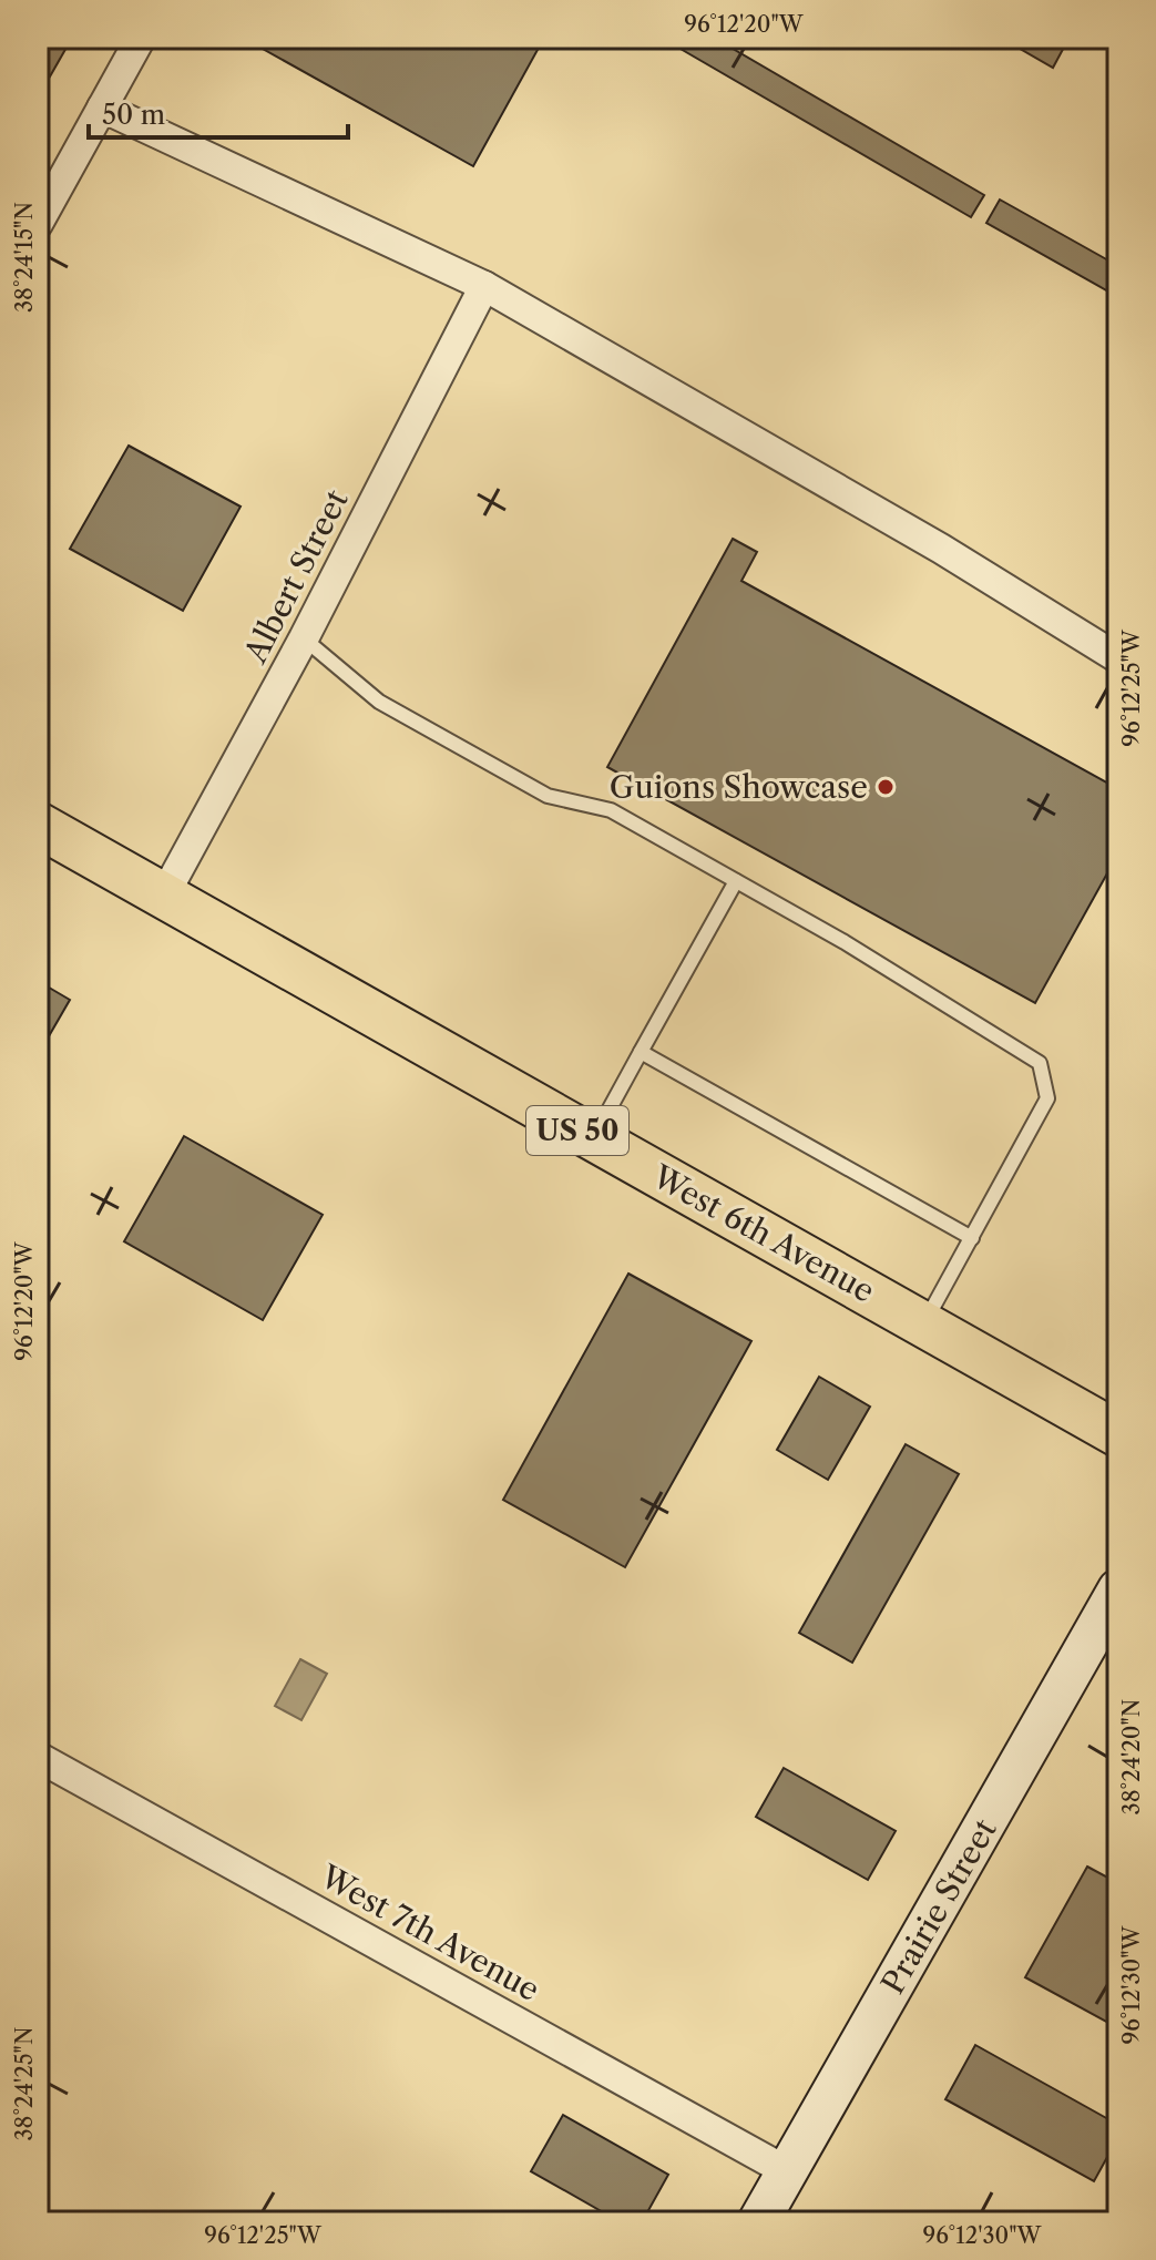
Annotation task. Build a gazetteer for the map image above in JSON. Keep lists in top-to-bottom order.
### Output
{
  "streets": {
    "main road": ["US 50", "West 6th Avenue"],
    "street": ["Albert Street", "Prairie Street", "West 7th Avenue"]
  },
  "crossings": [
    ["Albert Street", "West 6th Avenue"],
    ["Prairie Street", "West 7th Avenue"]
  ],
  "places": ["Guions Showcase"],
  "scale_bar": "50 m",
  "coordinates": [
    "96°12'20\"W",
    "38°24'15\"N",
    "96°12'25\"W",
    "38°24'20\"N",
    "96°12'30\"W",
    "38°24'25\"N"
  ]
}
